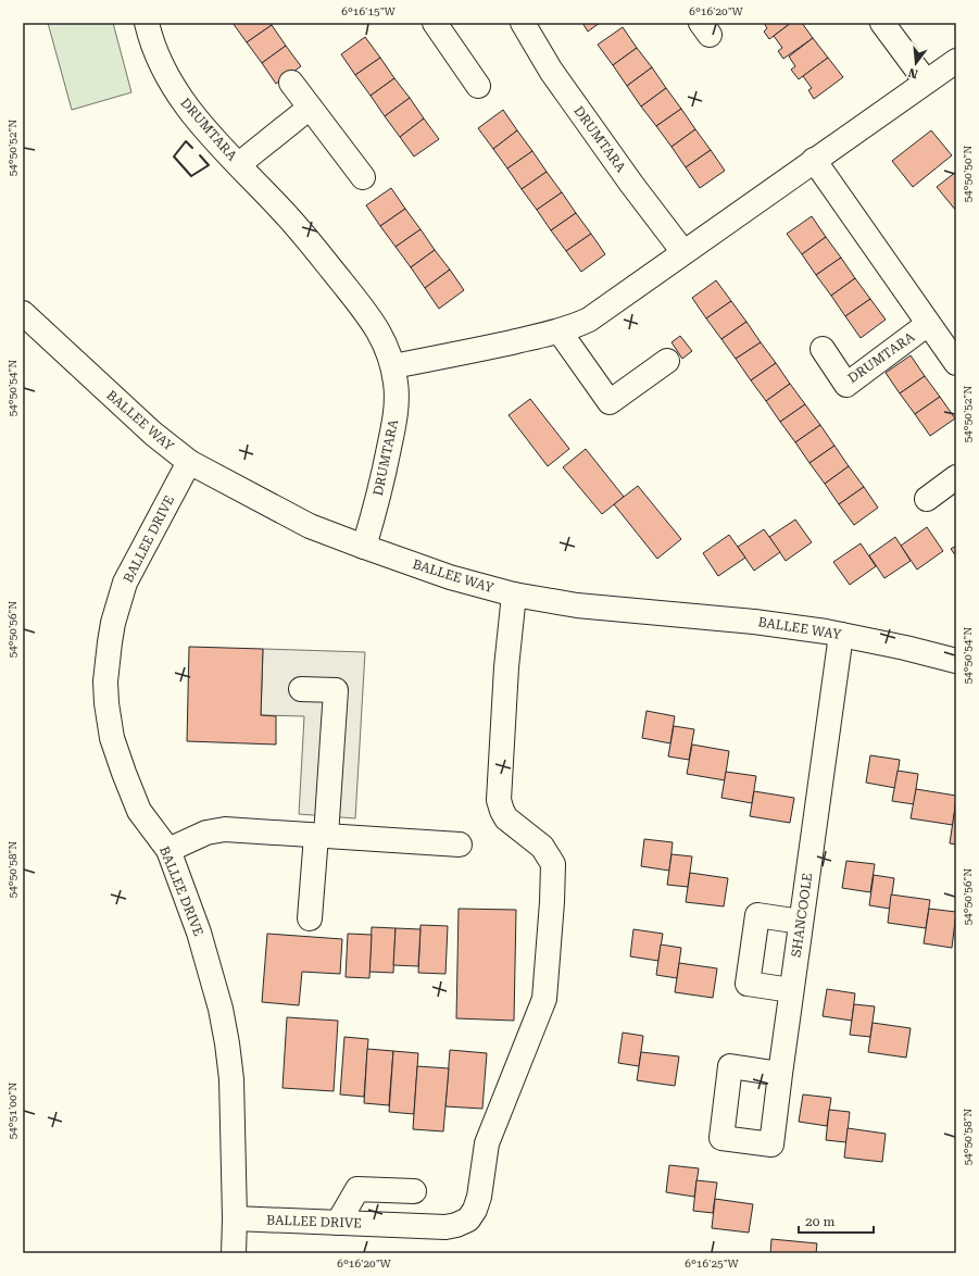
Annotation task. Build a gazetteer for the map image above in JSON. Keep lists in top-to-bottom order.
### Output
{
  "streets": {
    "street": [
      "DRUMTARA",
      "BALLEE WAY",
      "BALLEE DRIVE",
      "SHANCOOLE"
    ]
  },
  "crossings": [
    ["DRUMTARA", "BALLEE WAY"],
    ["BALLEE WAY", "BALLEE DRIVE"],
    ["BALLEE WAY", "SHANCOOLE"]
  ],
  "scale_bar": "20 m",
  "north": "bottom",
  "coordinates": [
    "6°16'15\"W",
    "6°16'20\"W",
    "54°50'52\"N",
    "54°50'50\"N",
    "54°50'54\"N",
    "54°50'56\"N",
    "54°50'58\"N",
    "54°51'00\"N",
    "6°16'25\"W"
  ]
}
